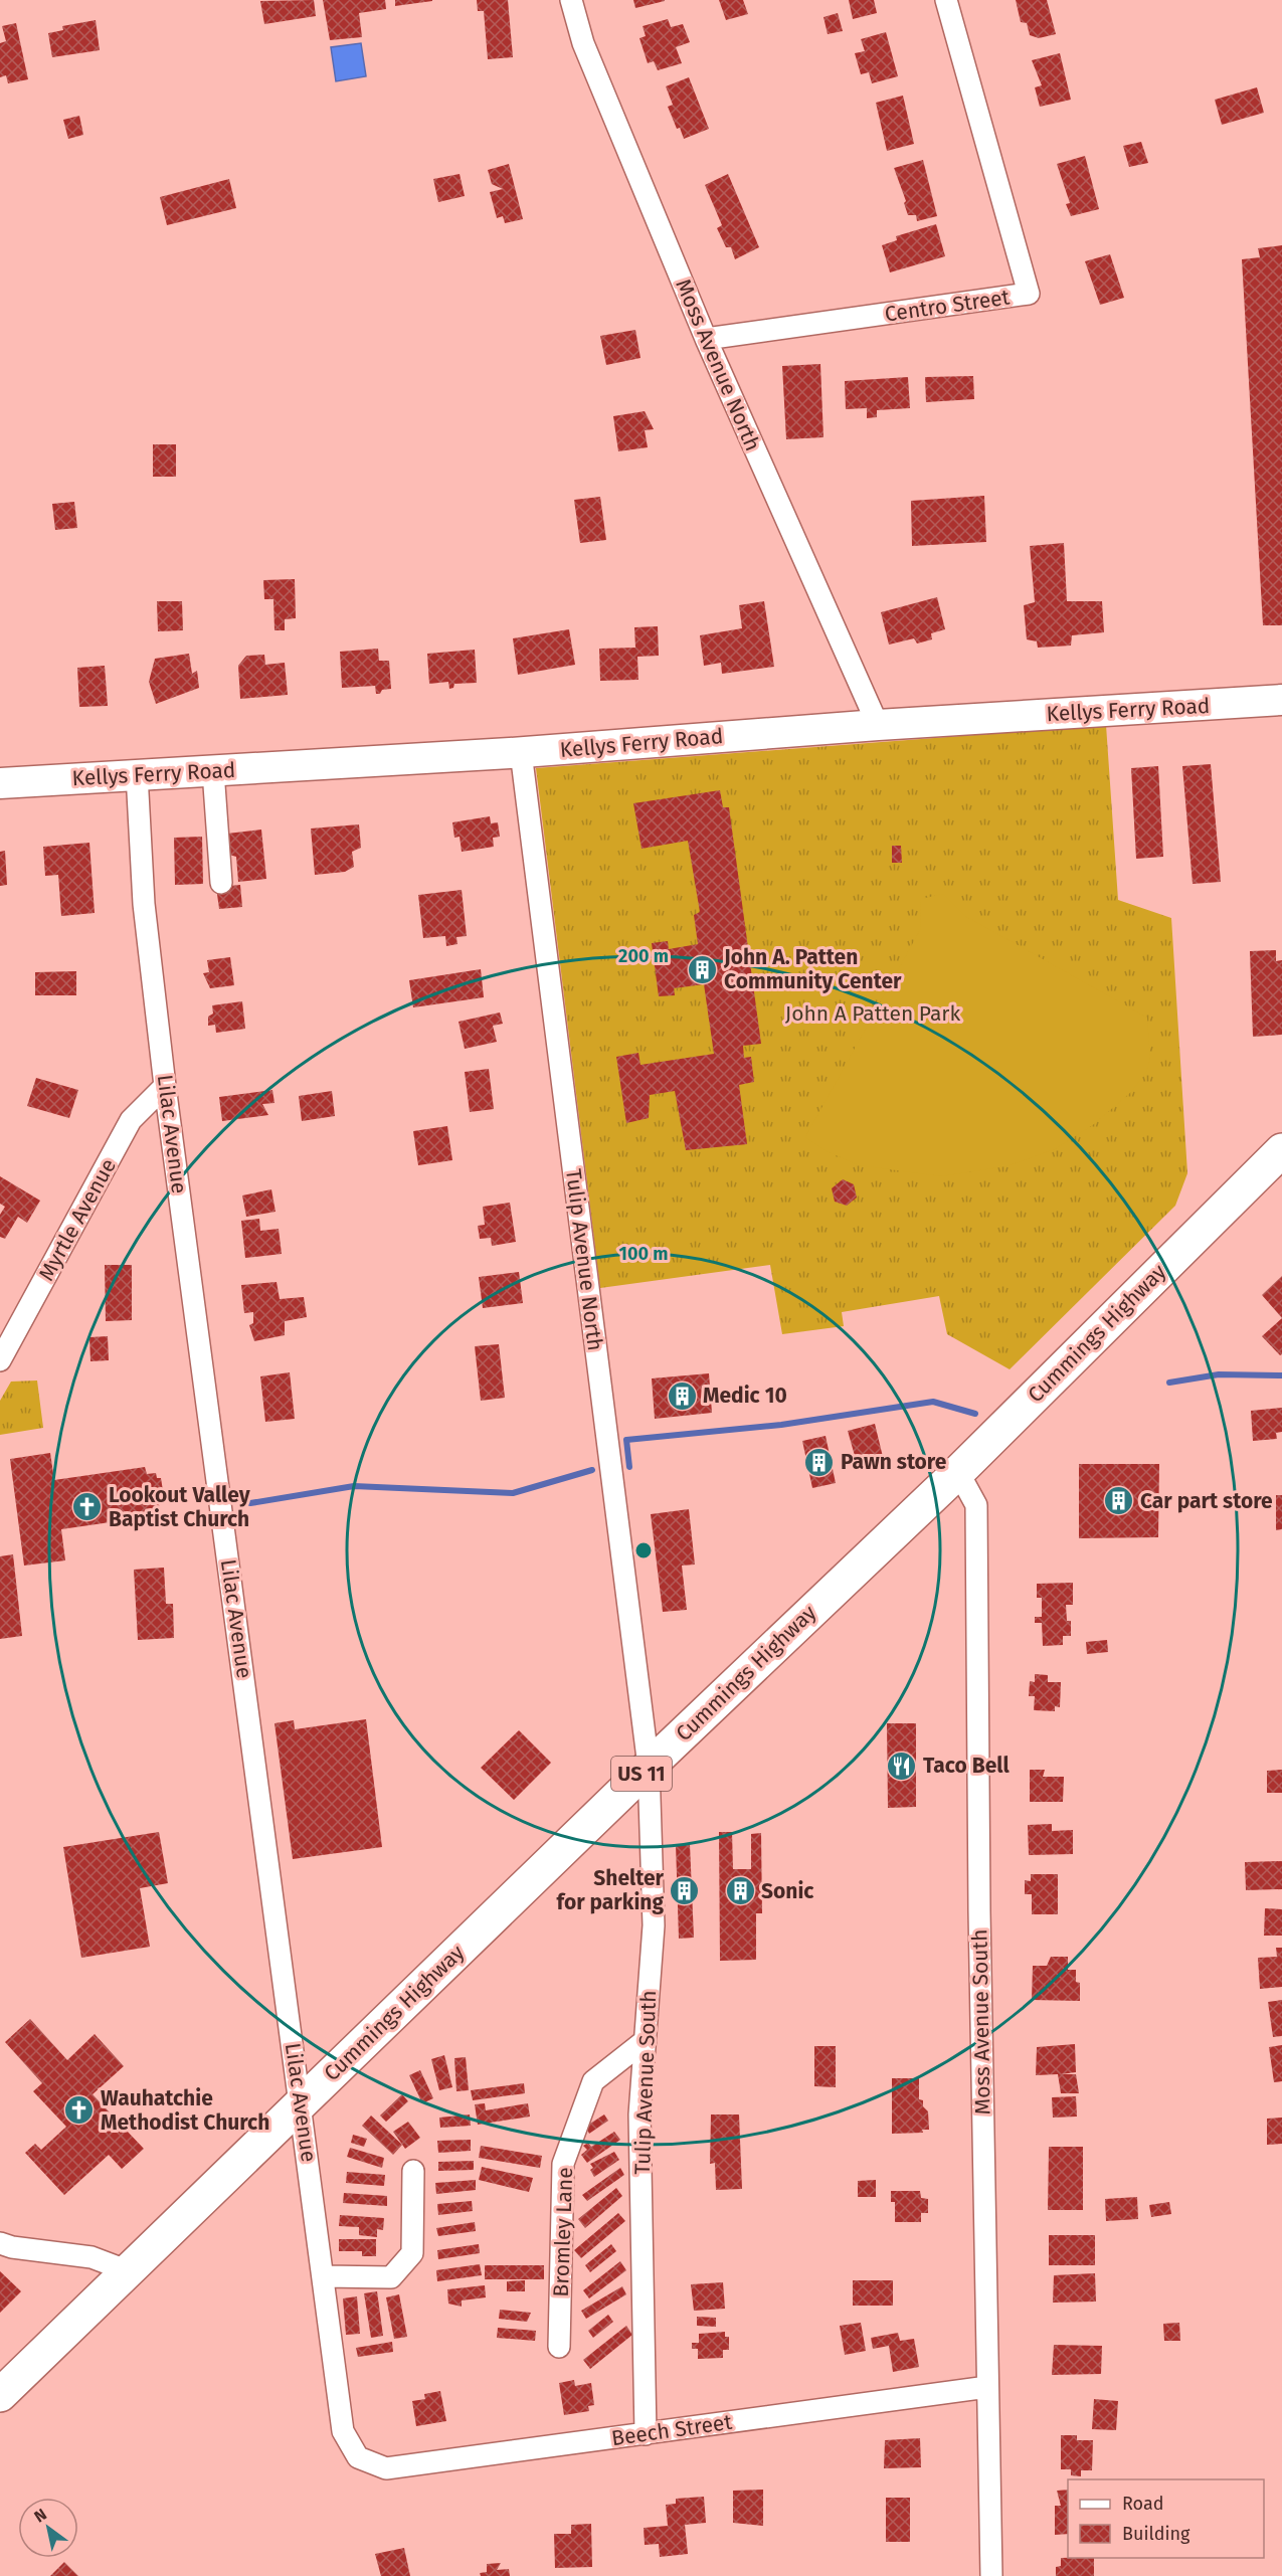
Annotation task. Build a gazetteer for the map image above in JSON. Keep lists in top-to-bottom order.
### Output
{
  "streets": {
    "main road": ["Cummings Highway", "US 11"],
    "street": [
      "Centro Street",
      "Moss Avenue North",
      "Kellys Ferry Road",
      "Lilac Avenue",
      "Myrtle Avenue",
      "Tulip Avenue North",
      "Moss Avenue South",
      "Tulip Avenue South",
      "Bromley Lane",
      "Beech Street"
    ]
  },
  "crossings": [
    ["Centro Street", "Moss Avenue North"],
    ["Moss Avenue North", "Kellys Ferry Road"],
    ["Kellys Ferry Road", "Lilac Avenue"],
    ["Kellys Ferry Road", "Tulip Avenue North"],
    ["Lilac Avenue", "Myrtle Avenue"],
    ["Lilac Avenue", "Cummings Highway"],
    ["Lilac Avenue", "Beech Street"],
    ["Tulip Avenue North", "Cummings Highway"],
    ["Tulip Avenue North", "Tulip Avenue South"],
    ["Cummings Highway", "Moss Avenue South"],
    ["Cummings Highway", "Tulip Avenue South"],
    ["Moss Avenue South", "Beech Street"],
    ["Tulip Avenue South", "Bromley Lane"],
    ["Tulip Avenue South", "Beech Street"]
  ],
  "parks": ["John A Patten Park"],
  "places": {
    "building": [
      "John A. Patten Community Center",
      "Medic 10",
      "Pawn store",
      "Car part store",
      "Shelter for parking",
      "Sonic"
    ],
    "church": ["Lookout Valley Baptist Church", "Wauhatchie Methodist Church"],
    "restaurant": ["Taco Bell"]
  },
  "legend": ["Road", "Building"],
  "north": "top left",
  "rings": ["200 m", "100 m"]
}
